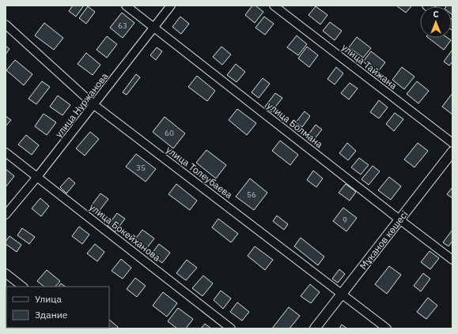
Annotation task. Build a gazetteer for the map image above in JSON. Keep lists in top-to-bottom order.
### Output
{
  "streets": {
    "street": [
      "улица Тайжана",
      "улица Нуржанова",
      "улица Болмана",
      "улица Толеубаева",
      "улица Бокейханова",
      "Мұканов көшесі"
    ]
  },
  "crossings": [
    ["улица Нуржанова", "улица Болмана"],
    ["улица Нуржанова", "улица Толеубаева"],
    ["улица Нуржанова", "улица Бокейханова"],
    ["улица Болмана", "Мұканов көшесі"],
    ["улица Толеубаева", "Мұканов көшесі"]
  ],
  "house_numbers": [
    "63",
    "60",
    "35",
    "56",
    "9"
  ],
  "legend": ["Улица", "Здание"],
  "north": "top"
}
